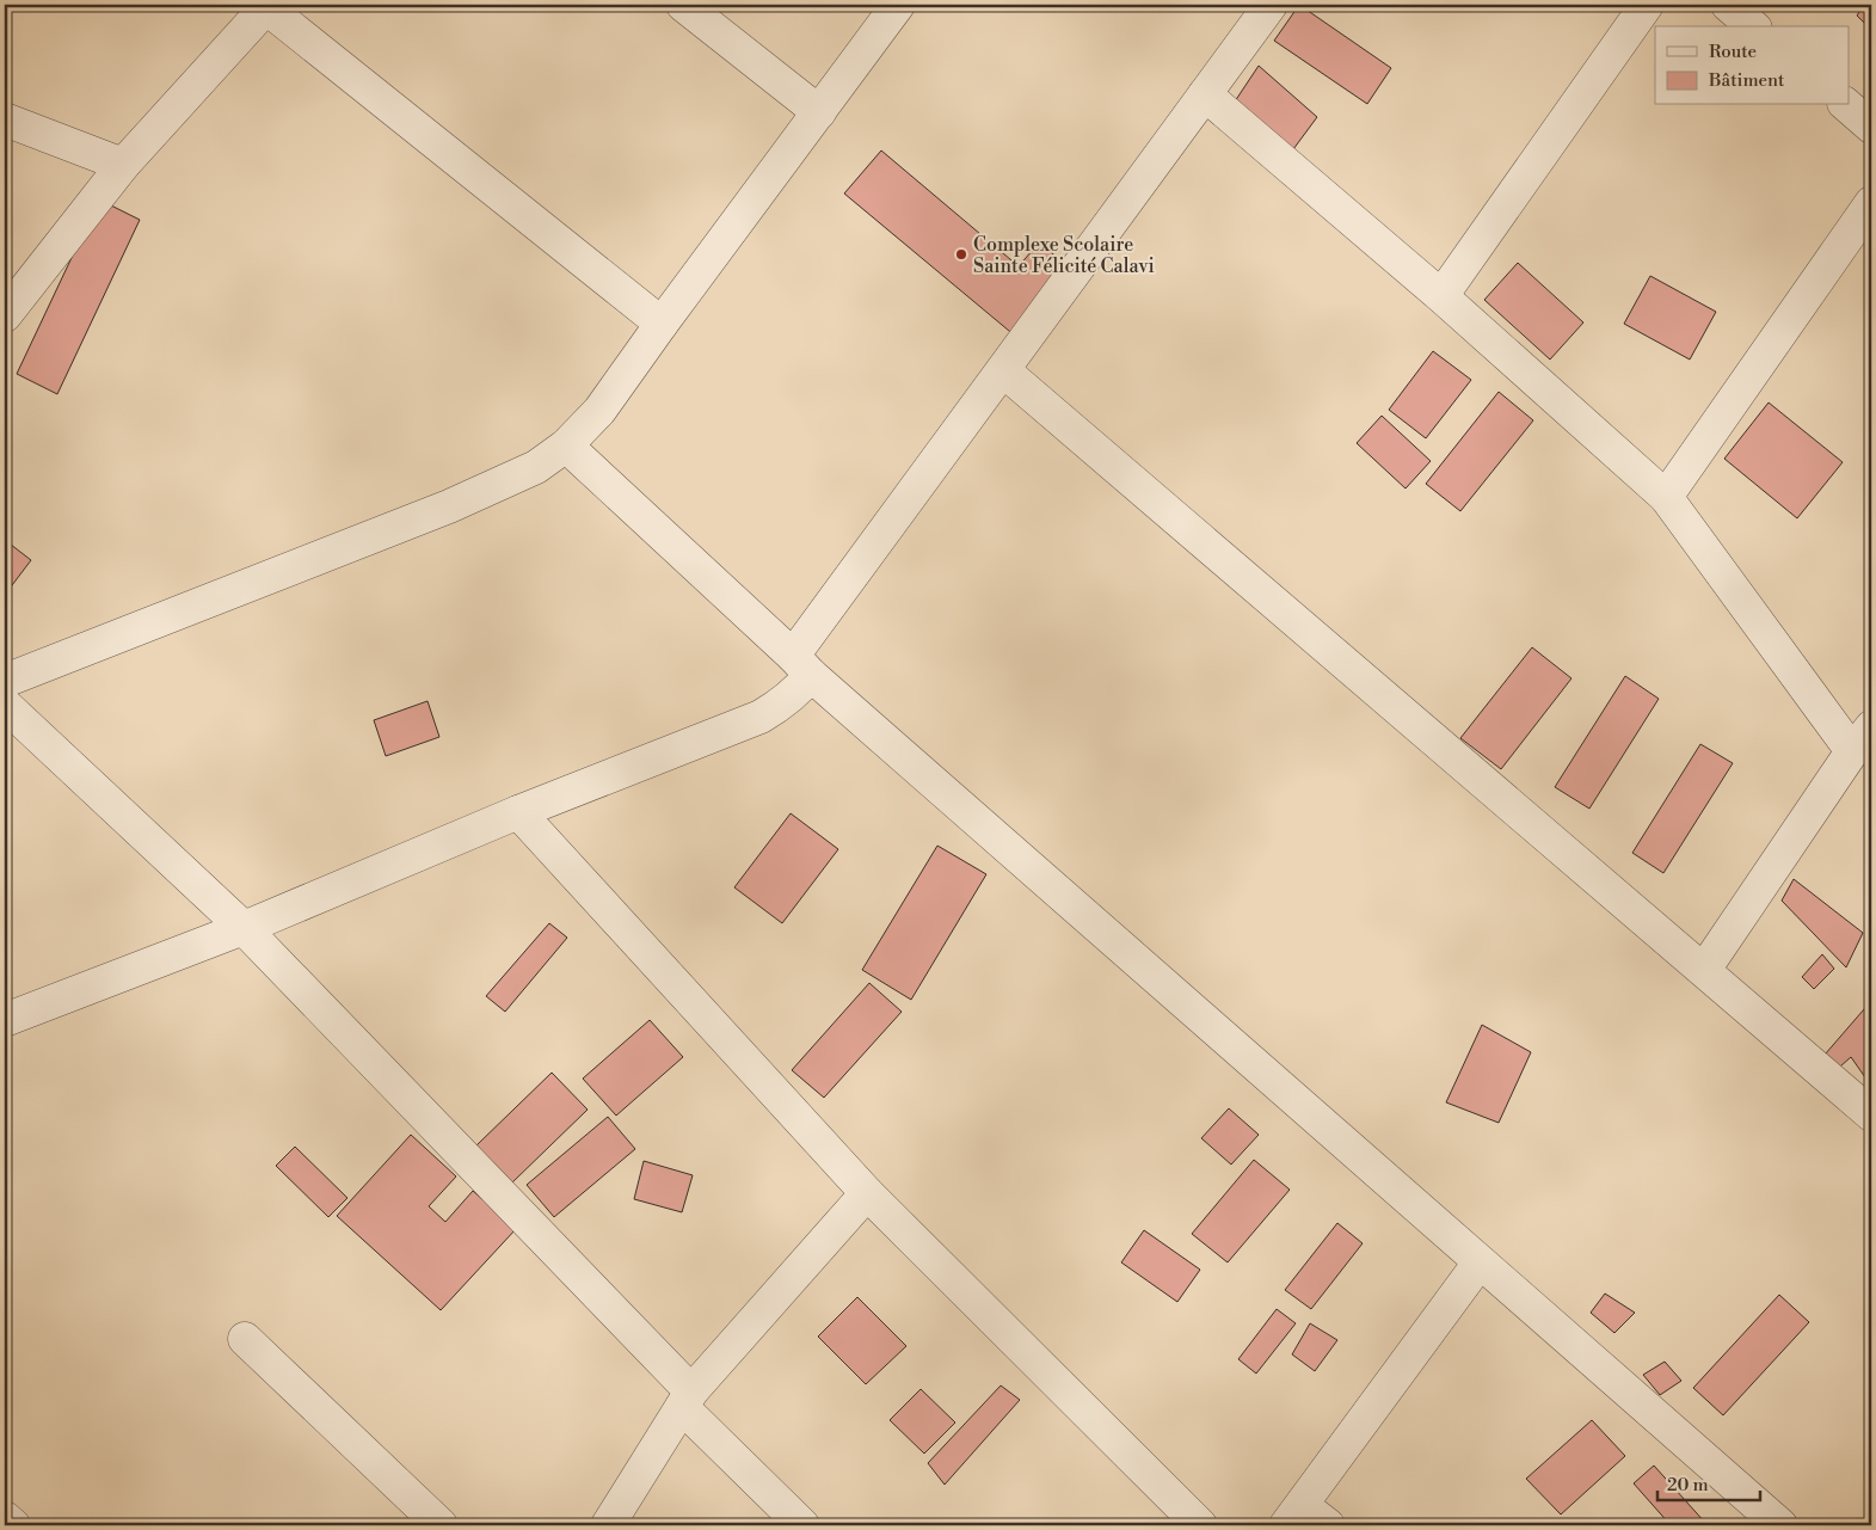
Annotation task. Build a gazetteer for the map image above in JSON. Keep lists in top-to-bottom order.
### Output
{
  "places": ["Complexe Scolaire Sainte Félicité Calavi"],
  "legend": ["Route", "Bâtiment"],
  "scale_bar": "20 m"
}
